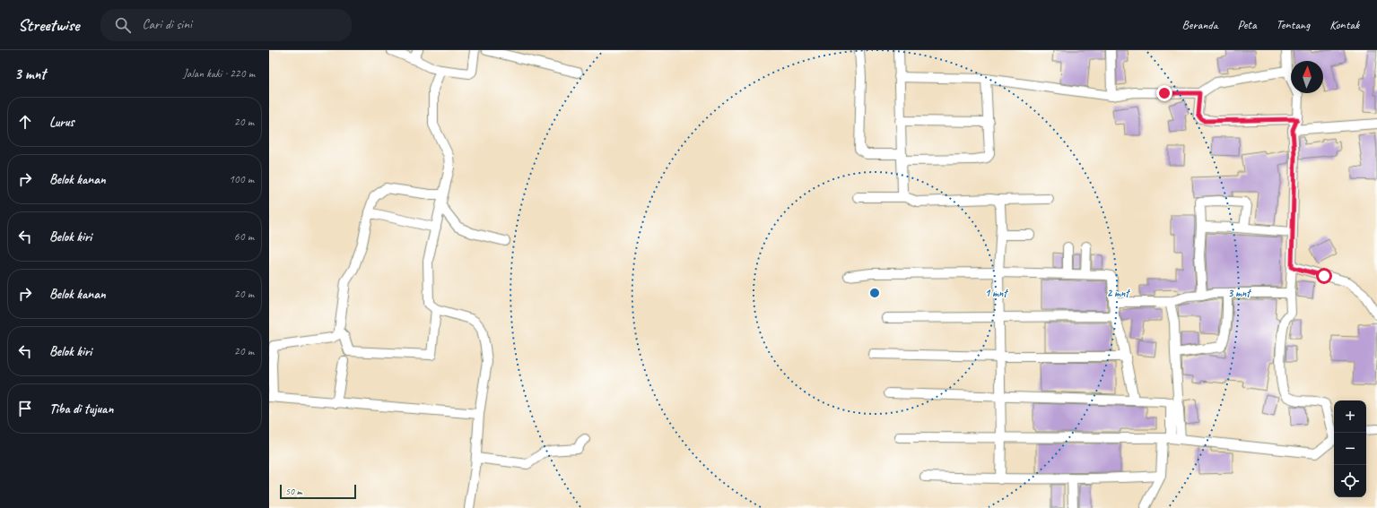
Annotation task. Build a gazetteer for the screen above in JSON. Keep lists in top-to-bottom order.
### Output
{
  "scale_bar": "50 m",
  "north": "top",
  "page": {
    "header": "Streetwise",
    "search": "Cari di sini",
    "nav": [
      "Beranda",
      "Peta",
      "Tentang",
      "Kontak"
    ],
    "heading": ["3 mnt", "Jalan kaki · 220 m"],
    "list": [
      ["Lurus", "20 m"],
      ["Belok kanan", "100 m"],
      ["Belok kiri", "60 m"],
      ["Belok kanan", "20 m"],
      ["Belok kiri", "20 m"],
      "Tiba di tujuan"
    ],
    "map_buttons": ["+", "−"],
    "scale": "50 m"
  },
  "rings": ["1 mnt", "2 mnt", "3 mnt"]
}
